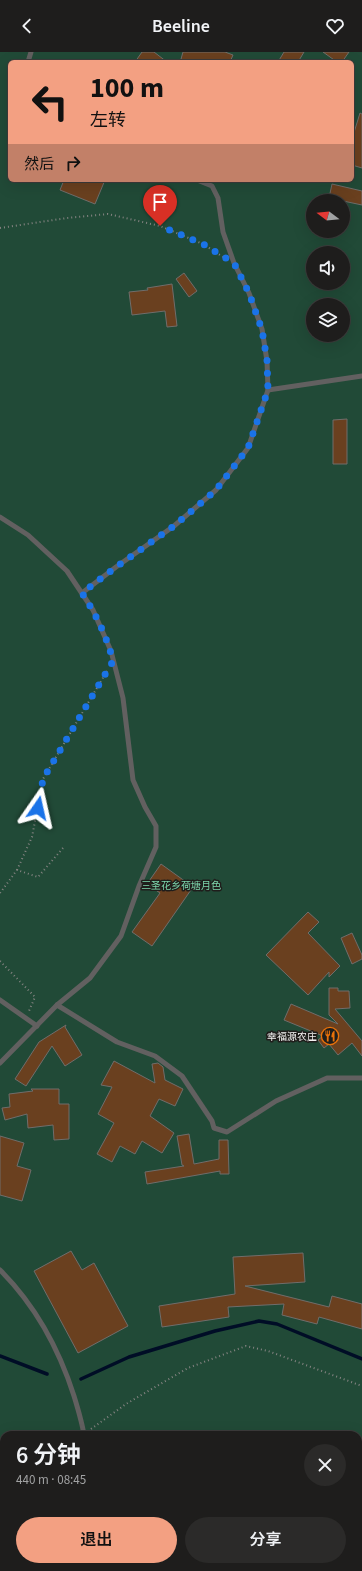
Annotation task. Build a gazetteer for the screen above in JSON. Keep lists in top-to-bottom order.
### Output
{
  "parks": ["三圣花乡荷塘月色"],
  "places": {
    "restaurant": ["幸福源农庄"]
  },
  "north": "left",
  "page": {
    "header": "Beeline",
    "turn": ["100 m", "左转"],
    "then": "然后",
    "heading": ["6 分钟", "440 m · 08:45"],
    "buttons": ["退出", "分享"]
  }
}
